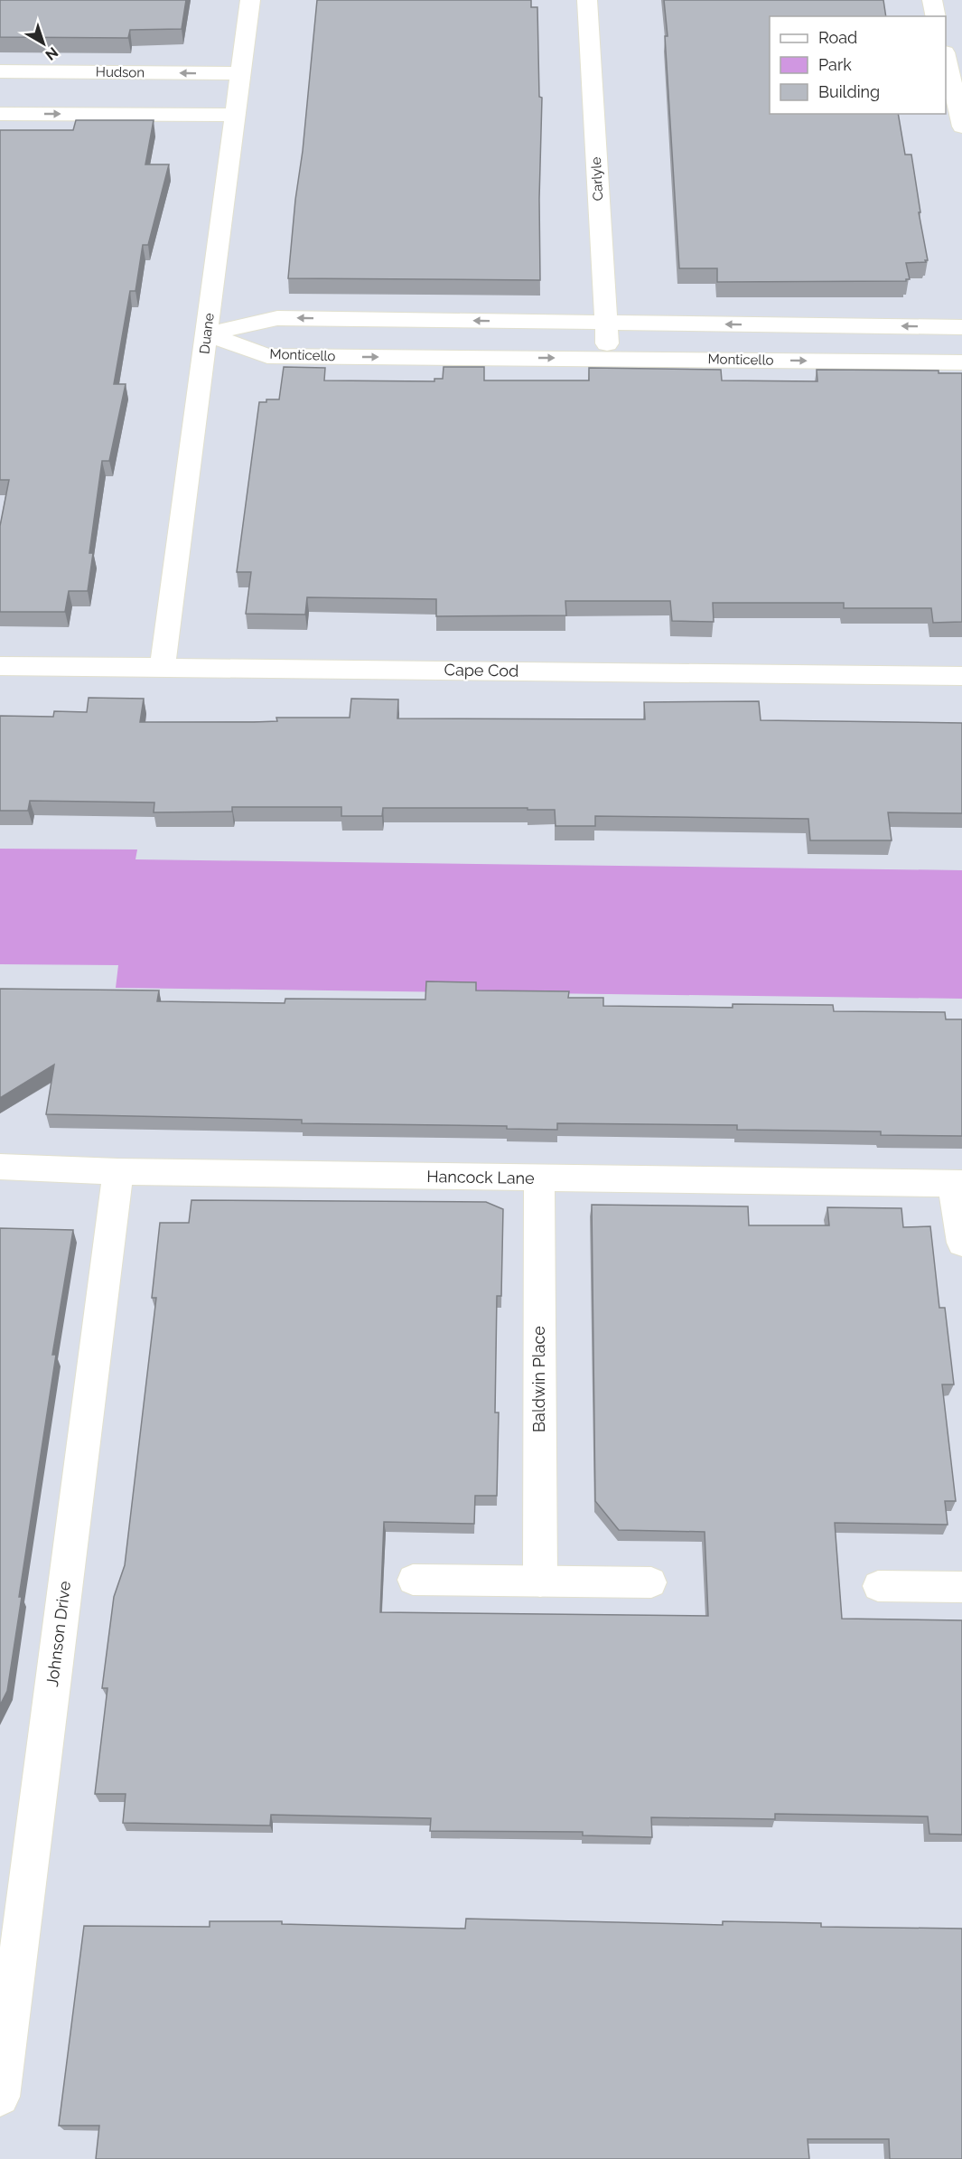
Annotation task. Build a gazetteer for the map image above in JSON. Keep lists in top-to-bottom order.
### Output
{
  "streets": {
    "street": [
      "Hudson",
      "Carlyle",
      "Duane",
      "Monticello",
      "Cape Cod",
      "Hancock Lane",
      "Baldwin Place",
      "Johnson Drive"
    ]
  },
  "crossings": [
    ["Hudson", "Duane"],
    ["Carlyle", "Monticello"],
    ["Duane", "Monticello"],
    ["Duane", "Cape Cod"],
    ["Hancock Lane", "Baldwin Place"],
    ["Hancock Lane", "Johnson Drive"]
  ],
  "legend": ["Road", "Park", "Building"],
  "north": "bottom right"
}
